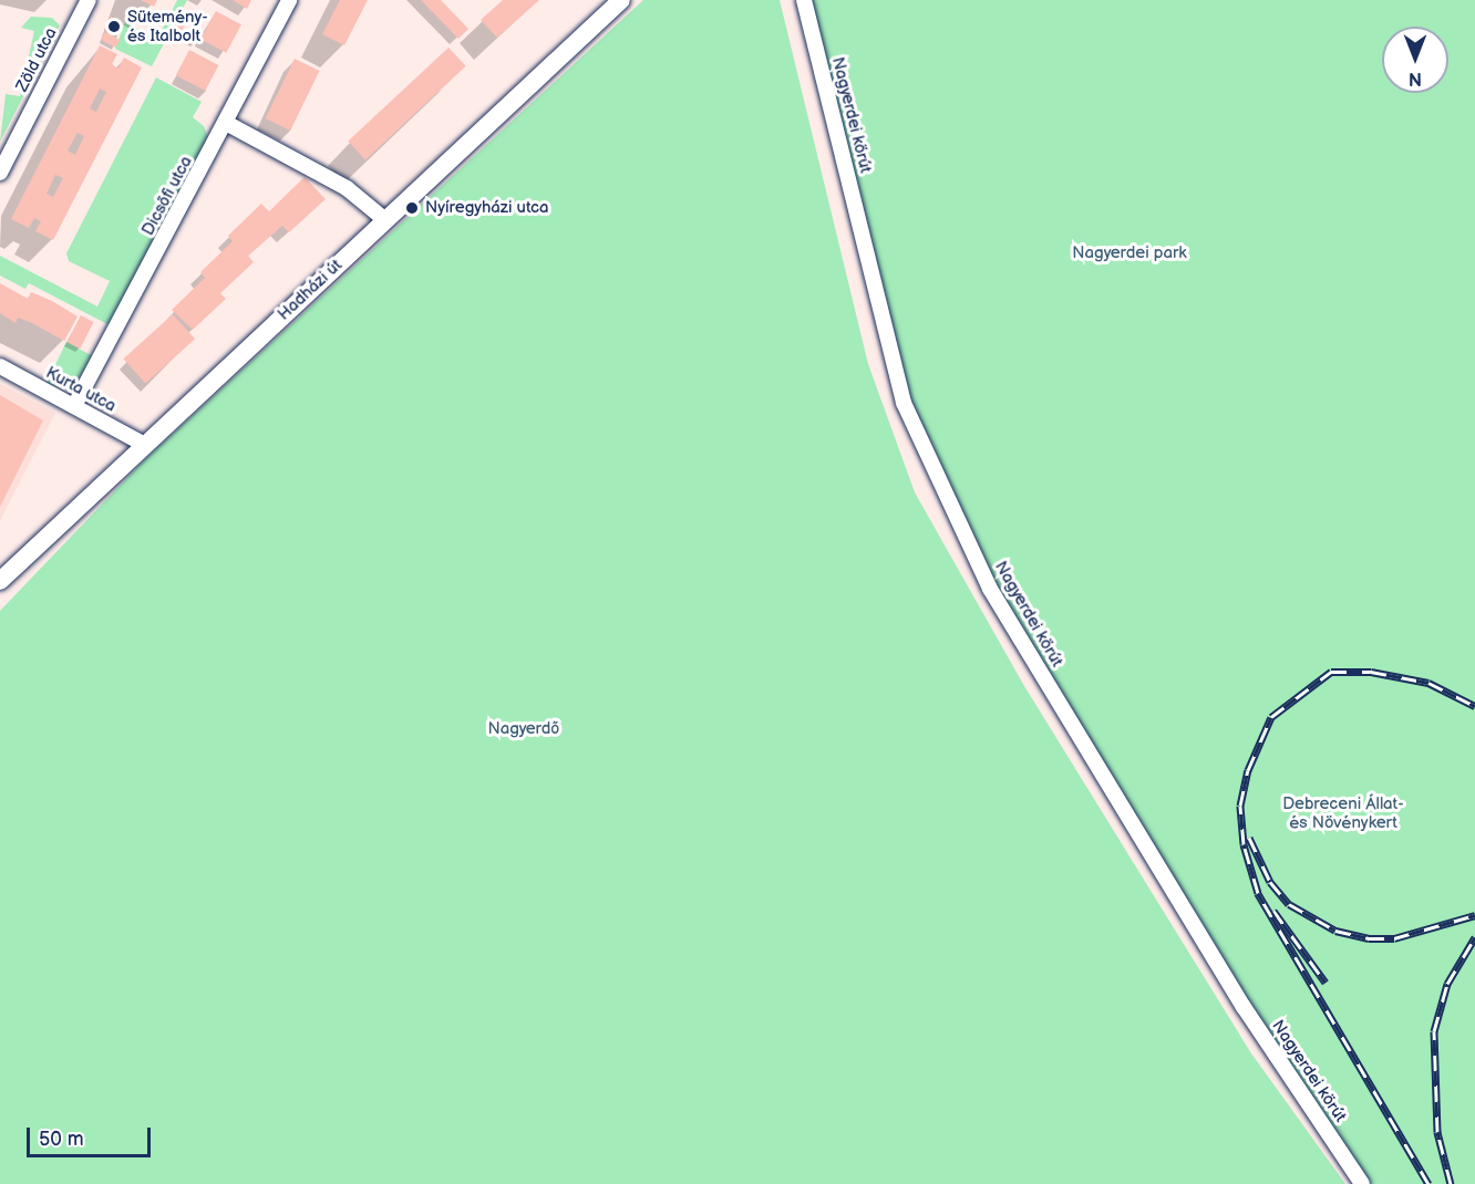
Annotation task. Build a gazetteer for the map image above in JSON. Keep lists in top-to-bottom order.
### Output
{
  "streets": {
    "street": [
      "Zöld utca",
      "Nagyerdei körút",
      "Dicsőfi utca",
      "Hadházi út",
      "Kurta utca"
    ]
  },
  "crossings": [
    ["Dicsőfi utca", "Kurta utca"],
    ["Hadházi út", "Kurta utca"]
  ],
  "parks": ["Nagyerdei park", "Nagyerdő", "Debreceni Állat- és Növénykert"],
  "places": ["Sütemény- és Italbolt", "Nyíregyházi utca"],
  "scale_bar": "50 m",
  "north": "bottom"
}
